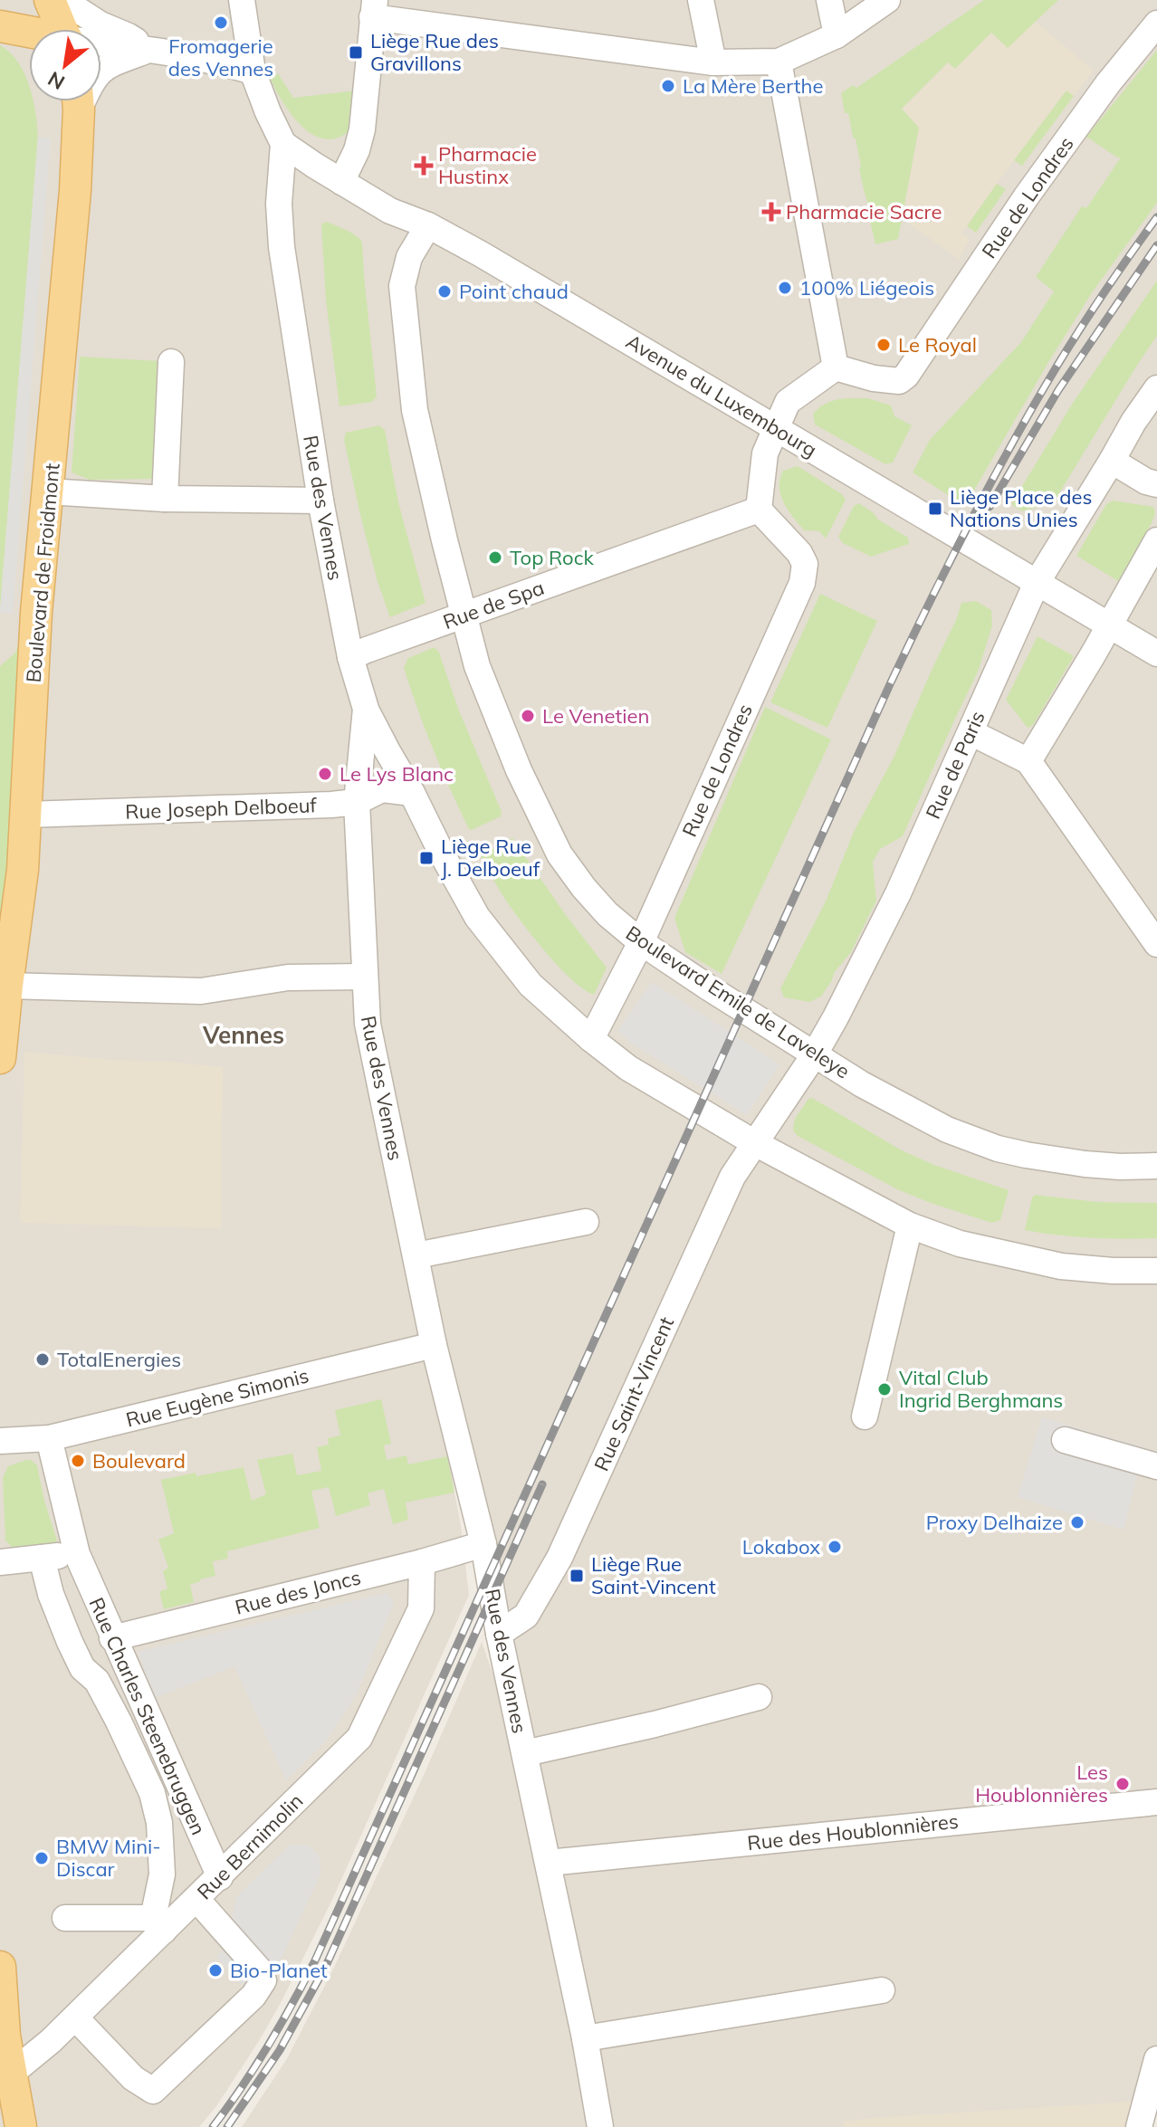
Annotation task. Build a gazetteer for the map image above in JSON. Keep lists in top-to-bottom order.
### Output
{
  "streets": {
    "main road": ["Boulevard de Froidmont"],
    "street": [
      "Rue de Londres",
      "Avenue du Luxembourg",
      "Rue des Vennes",
      "Rue de Spa",
      "Rue de Paris",
      "Rue Joseph Delboeuf",
      "Boulevard Emile de Laveleye",
      "Rue Saint-Vincent",
      "Rue Eugène Simonis",
      "Rue des Joncs",
      "Rue Charles Steenebruggen",
      "Rue des Houblonnières",
      "Rue Bernimolin"
    ]
  },
  "crossings": [
    ["Rue de Londres", "Rue de Spa"],
    ["Rue de Londres", "Boulevard Emile de Laveleye"],
    ["Avenue du Luxembourg", "Rue des Vennes"],
    ["Avenue du Luxembourg", "Rue de Paris"],
    ["Avenue du Luxembourg", "Boulevard Emile de Laveleye"],
    ["Rue des Vennes", "Rue de Spa"],
    ["Rue des Vennes", "Rue Joseph Delboeuf"],
    ["Rue des Vennes", "Rue Saint-Vincent"],
    ["Rue des Vennes", "Rue Eugène Simonis"],
    ["Rue des Vennes", "Rue des Joncs"],
    ["Rue des Vennes", "Rue des Houblonnières"],
    ["Boulevard de Froidmont", "Rue Joseph Delboeuf"],
    ["Rue de Spa", "Boulevard Emile de Laveleye"],
    ["Rue de Paris", "Boulevard Emile de Laveleye"],
    ["Rue de Paris", "Rue Saint-Vincent"],
    ["Rue Eugène Simonis", "Rue Charles Steenebruggen"],
    ["Rue des Joncs", "Rue Charles Steenebruggen"],
    ["Rue des Joncs", "Rue Bernimolin"],
    ["Rue Charles Steenebruggen", "Rue Bernimolin"]
  ],
  "districts": ["Vennes"],
  "places": {
    "other": [
      "Fromagerie des Vennes",
      "La Mère Berthe",
      "100% Liégeois",
      "Point chaud",
      "Le Royal",
      "Top Rock",
      "Le Venetien",
      "Le Lys Blanc",
      "TotalEnergies",
      "Vital Club Ingrid Berghmans",
      "Boulevard",
      "Proxy Delhaize",
      "Lokabox",
      "Les Houblonnières",
      "BMW Mini- Discar",
      "Bio-Planet"
    ],
    "transit": [
      "Liège Rue des Gravillons",
      "Liège Place des Nations Unies",
      "Liège Rue J. Delboeuf",
      "Liège Rue Saint-Vincent"
    ],
    "health": ["Pharmacie Hustinx", "Pharmacie Sacre"]
  },
  "north": "bottom left"
}
